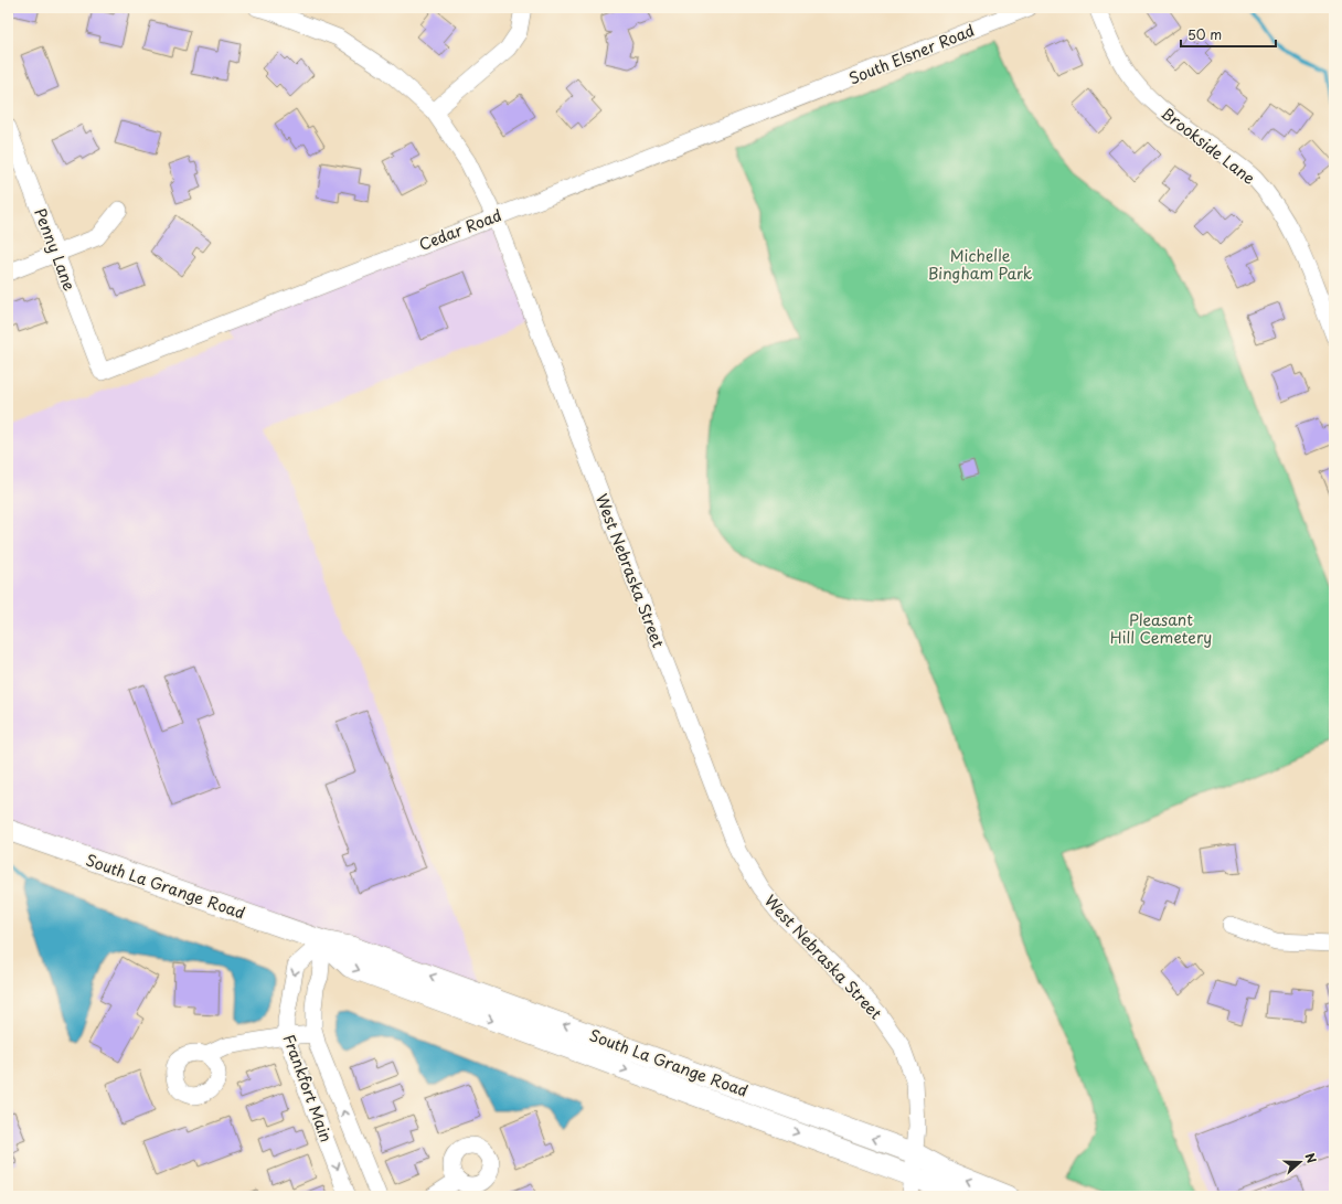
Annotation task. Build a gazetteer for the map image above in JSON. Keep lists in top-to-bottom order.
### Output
{
  "streets": {
    "main road": ["South La Grange Road"],
    "street": [
      "South Elsner Road",
      "Brookside Lane",
      "Cedar Road",
      "Penny Lane",
      "West Nebraska Street",
      "Frankfort Main"
    ]
  },
  "crossings": [
    ["South Elsner Road", "Cedar Road"],
    ["Cedar Road", "Penny Lane"],
    ["Cedar Road", "West Nebraska Street"],
    ["West Nebraska Street", "South La Grange Road"],
    ["South La Grange Road", "Frankfort Main"]
  ],
  "parks": ["Michelle Bingham Park", "Pleasant Hill Cemetery"],
  "scale_bar": "50 m",
  "north": "right"
}
